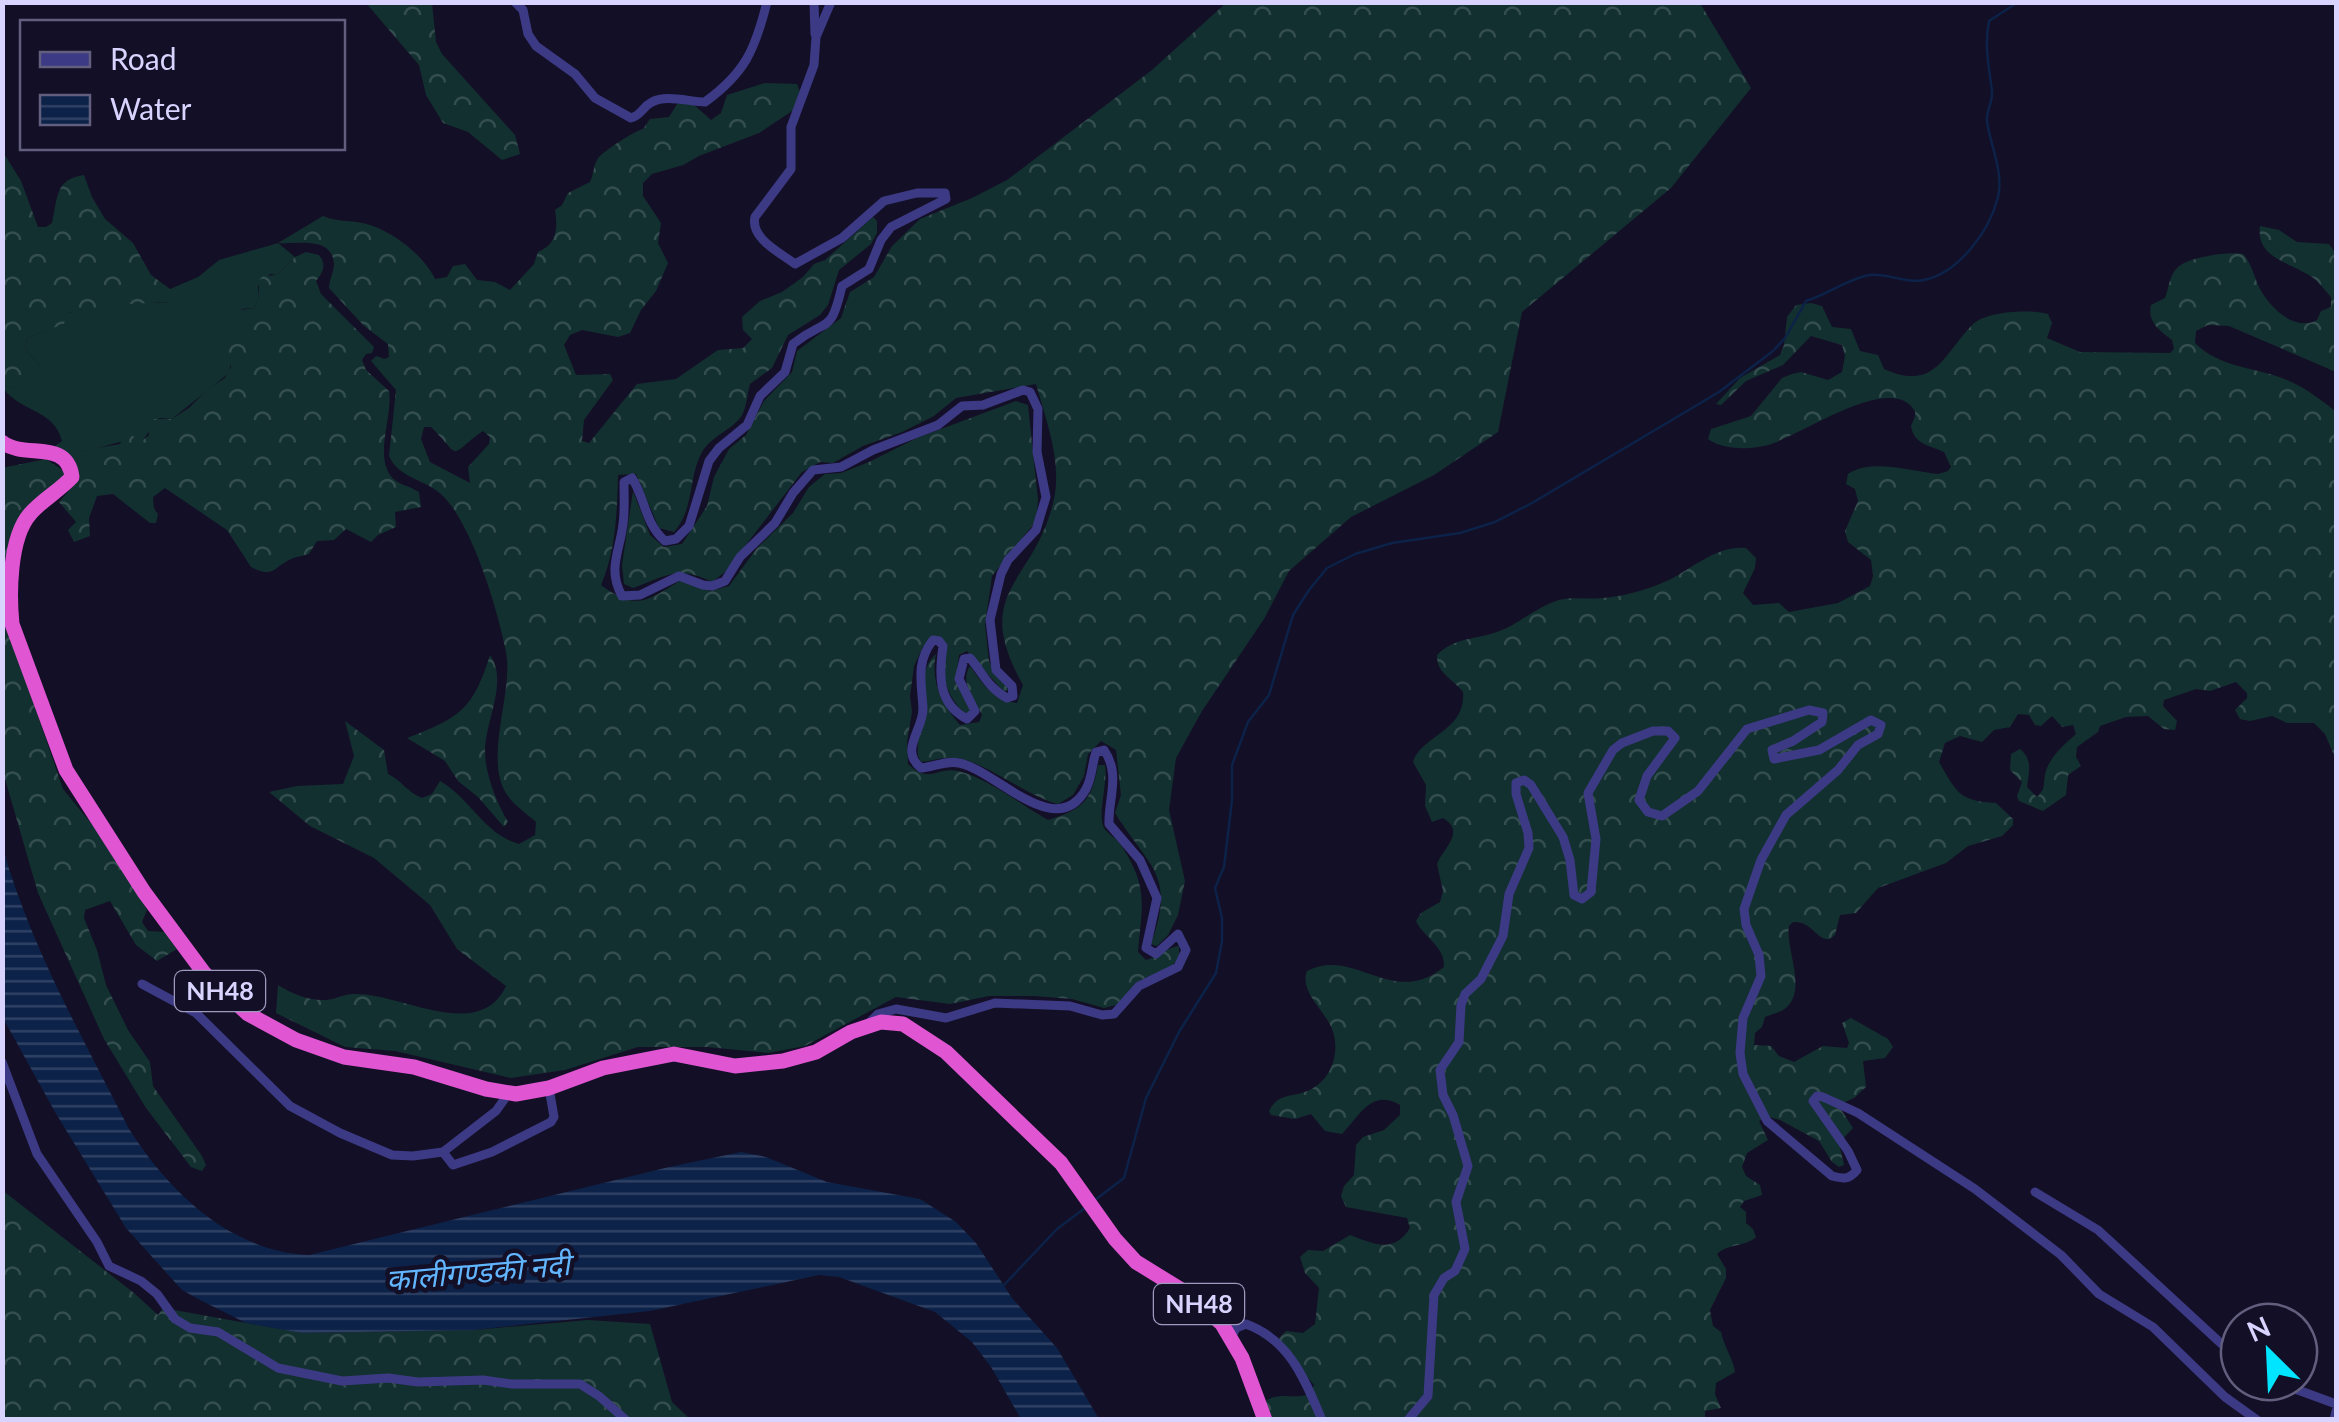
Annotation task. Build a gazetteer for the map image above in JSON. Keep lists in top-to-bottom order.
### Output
{
  "streets": {
    "highway": ["NH48"]
  },
  "water": ["कालीगण्डकी नदी"],
  "legend": ["Road", "Water"],
  "north": "top left"
}
